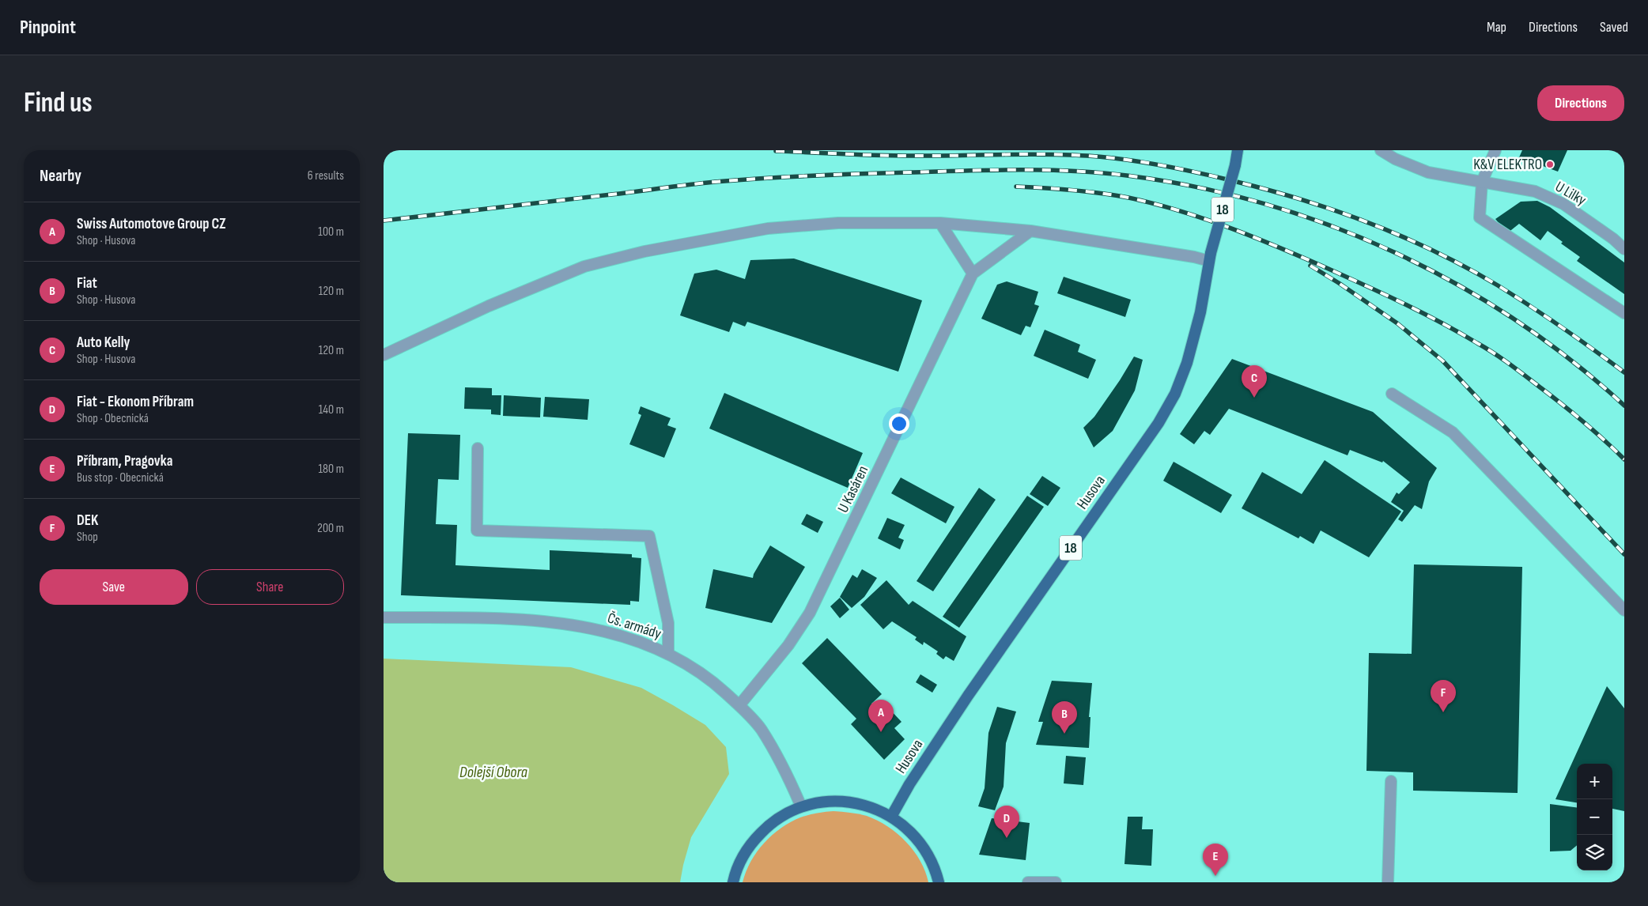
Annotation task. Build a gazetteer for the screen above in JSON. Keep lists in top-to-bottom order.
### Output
{
  "streets": {
    "main road": ["18", "Husova"],
    "street": ["U Lilky", "U Kasáren", "Čs. armády"]
  },
  "crossings": [
    ["U Kasáren", "Čs. armády"]
  ],
  "water": ["Dolejší Obora"],
  "places": ["K&V ELEKTRO"],
  "page": {
    "header": "Pinpoint",
    "nav": ["Map", "Directions", "Saved"],
    "buttons": [
      "Directions",
      ["Save", "Share"]
    ],
    "title": "Find us",
    "heading": ["Nearby", "6 results"],
    "list": [
      {
        "mark": "A",
        "name": "Swiss Automotove Group CZ",
        "note": "Shop · Husova",
        "value": "100 m"
      },
      {
        "mark": "B",
        "name": "Fiat",
        "note": "Shop · Husova",
        "value": "120 m"
      },
      {
        "mark": "C",
        "name": "Auto Kelly",
        "note": "Shop · Husova",
        "value": "120 m"
      },
      {
        "mark": "D",
        "name": "Fiat - Ekonom Příbram",
        "note": "Shop · Obecnická",
        "value": "140 m"
      },
      {
        "mark": "E",
        "name": "Příbram, Pragovka",
        "note": "Bus stop · Obecnická",
        "value": "180 m"
      },
      {
        "mark": "F",
        "name": "DEK",
        "note": "Shop",
        "value": "200 m"
      }
    ],
    "pins": [
      "C",
      "F",
      "A",
      "B",
      "D",
      "E"
    ],
    "map_buttons": ["+", "−"]
  }
}
